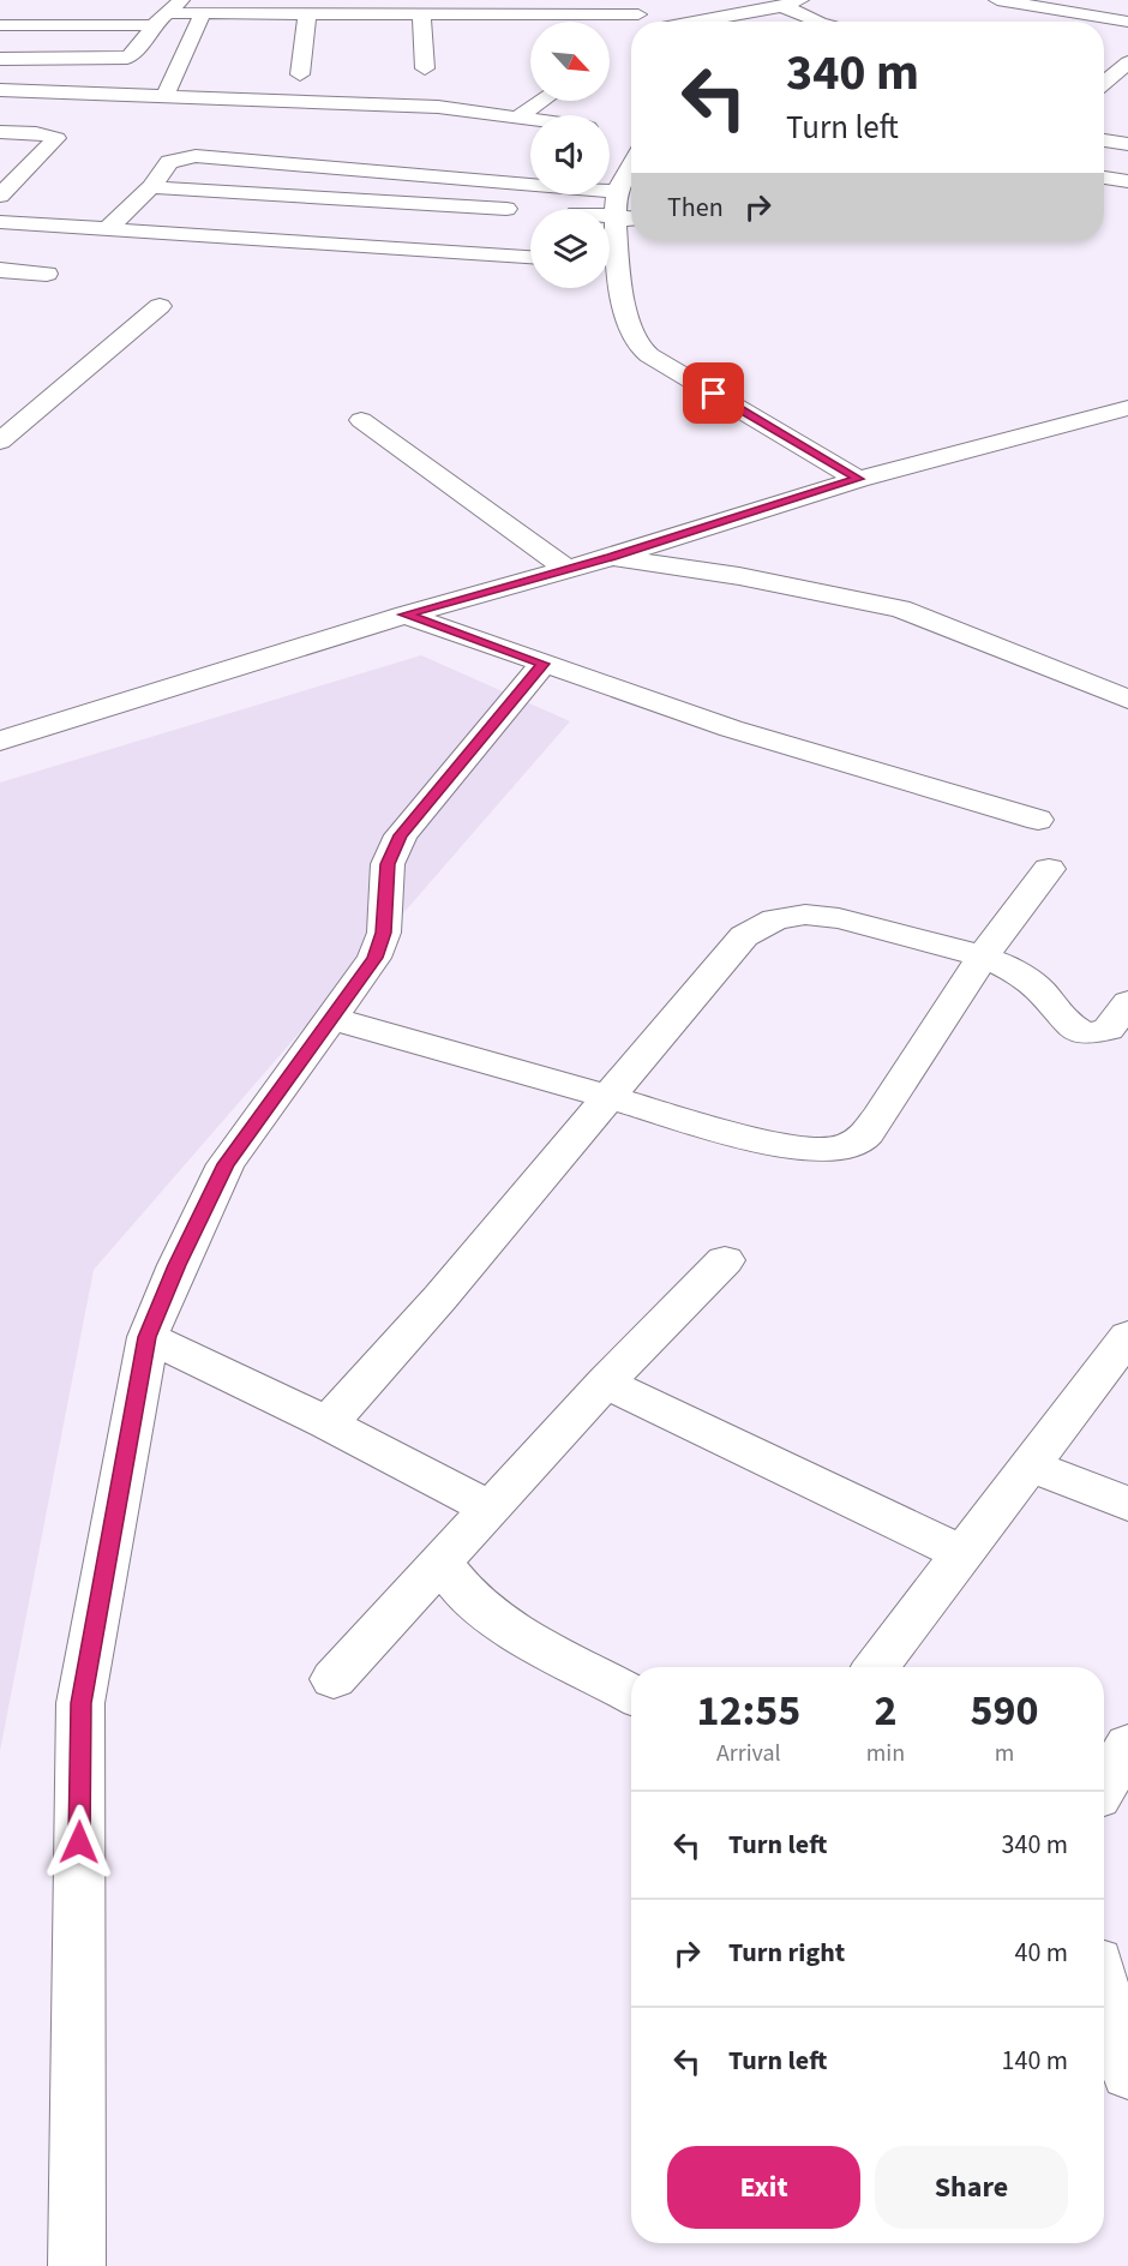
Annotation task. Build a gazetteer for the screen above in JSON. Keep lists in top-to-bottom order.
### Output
{
  "north": "bottom right",
  "page": {
    "turn": ["340 m", "Turn left"],
    "then": "Then",
    "eta": [
      "12:55",
      "Arrival",
      "2",
      "min",
      "590",
      "m"
    ],
    "list": [
      {
        "name": "Turn left",
        "value": "340 m"
      },
      {
        "name": "Turn right",
        "value": "40 m"
      },
      {
        "name": "Turn left",
        "value": "140 m"
      }
    ],
    "buttons": ["Exit", "Share"]
  }
}
